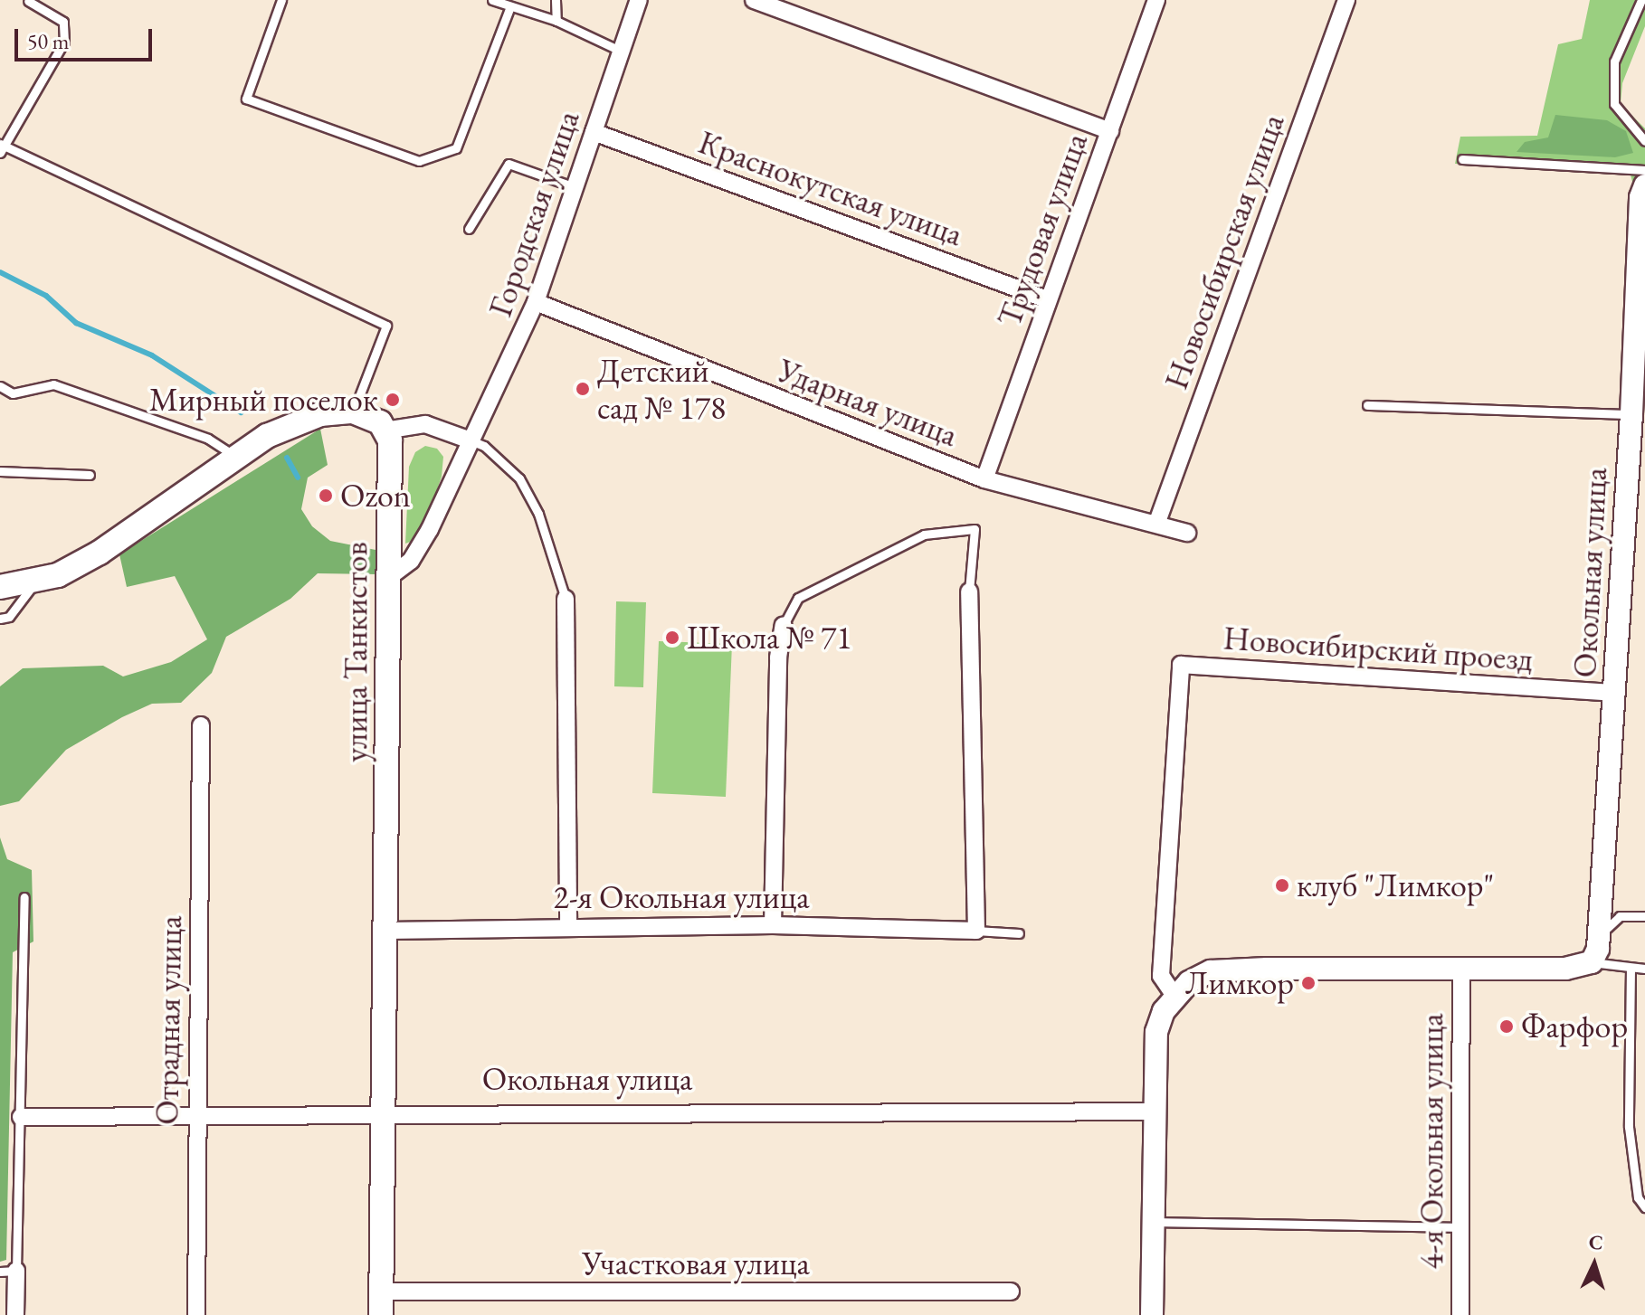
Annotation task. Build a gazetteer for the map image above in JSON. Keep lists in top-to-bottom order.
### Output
{
  "streets": {
    "main road": ["улица Танкистов"],
    "street": [
      "Краснокутская улица",
      "Городская улица",
      "Трудовая улица",
      "Новосибирская улица",
      "Ударная улица",
      "Окольная улица",
      "Новосибирский проезд",
      "2-я Окольная улица",
      "Отрадная улица",
      "4-я Окольная улица",
      "Участковая улица"
    ]
  },
  "crossings": [
    ["Краснокутская улица", "Городская улица"],
    ["Краснокутская улица", "Трудовая улица"],
    ["Городская улица", "Ударная улица"],
    ["Городская улица", "улица Танкистов"],
    ["Трудовая улица", "Ударная улица"],
    ["Новосибирская улица", "Ударная улица"],
    ["Окольная улица", "Новосибирский проезд"],
    ["Окольная улица", "улица Танкистов"],
    ["Окольная улица", "Отрадная улица"],
    ["улица Танкистов", "2-я Окольная улица"],
    ["улица Танкистов", "Участковая улица"]
  ],
  "places": [
    "Детский сад № 178",
    "Мирный поселок",
    "Ozon",
    "Школа № 71",
    "клуб \"Лимкор\"",
    "Лимкор",
    "Фарфор"
  ],
  "scale_bar": "50 m",
  "north": "top"
}
